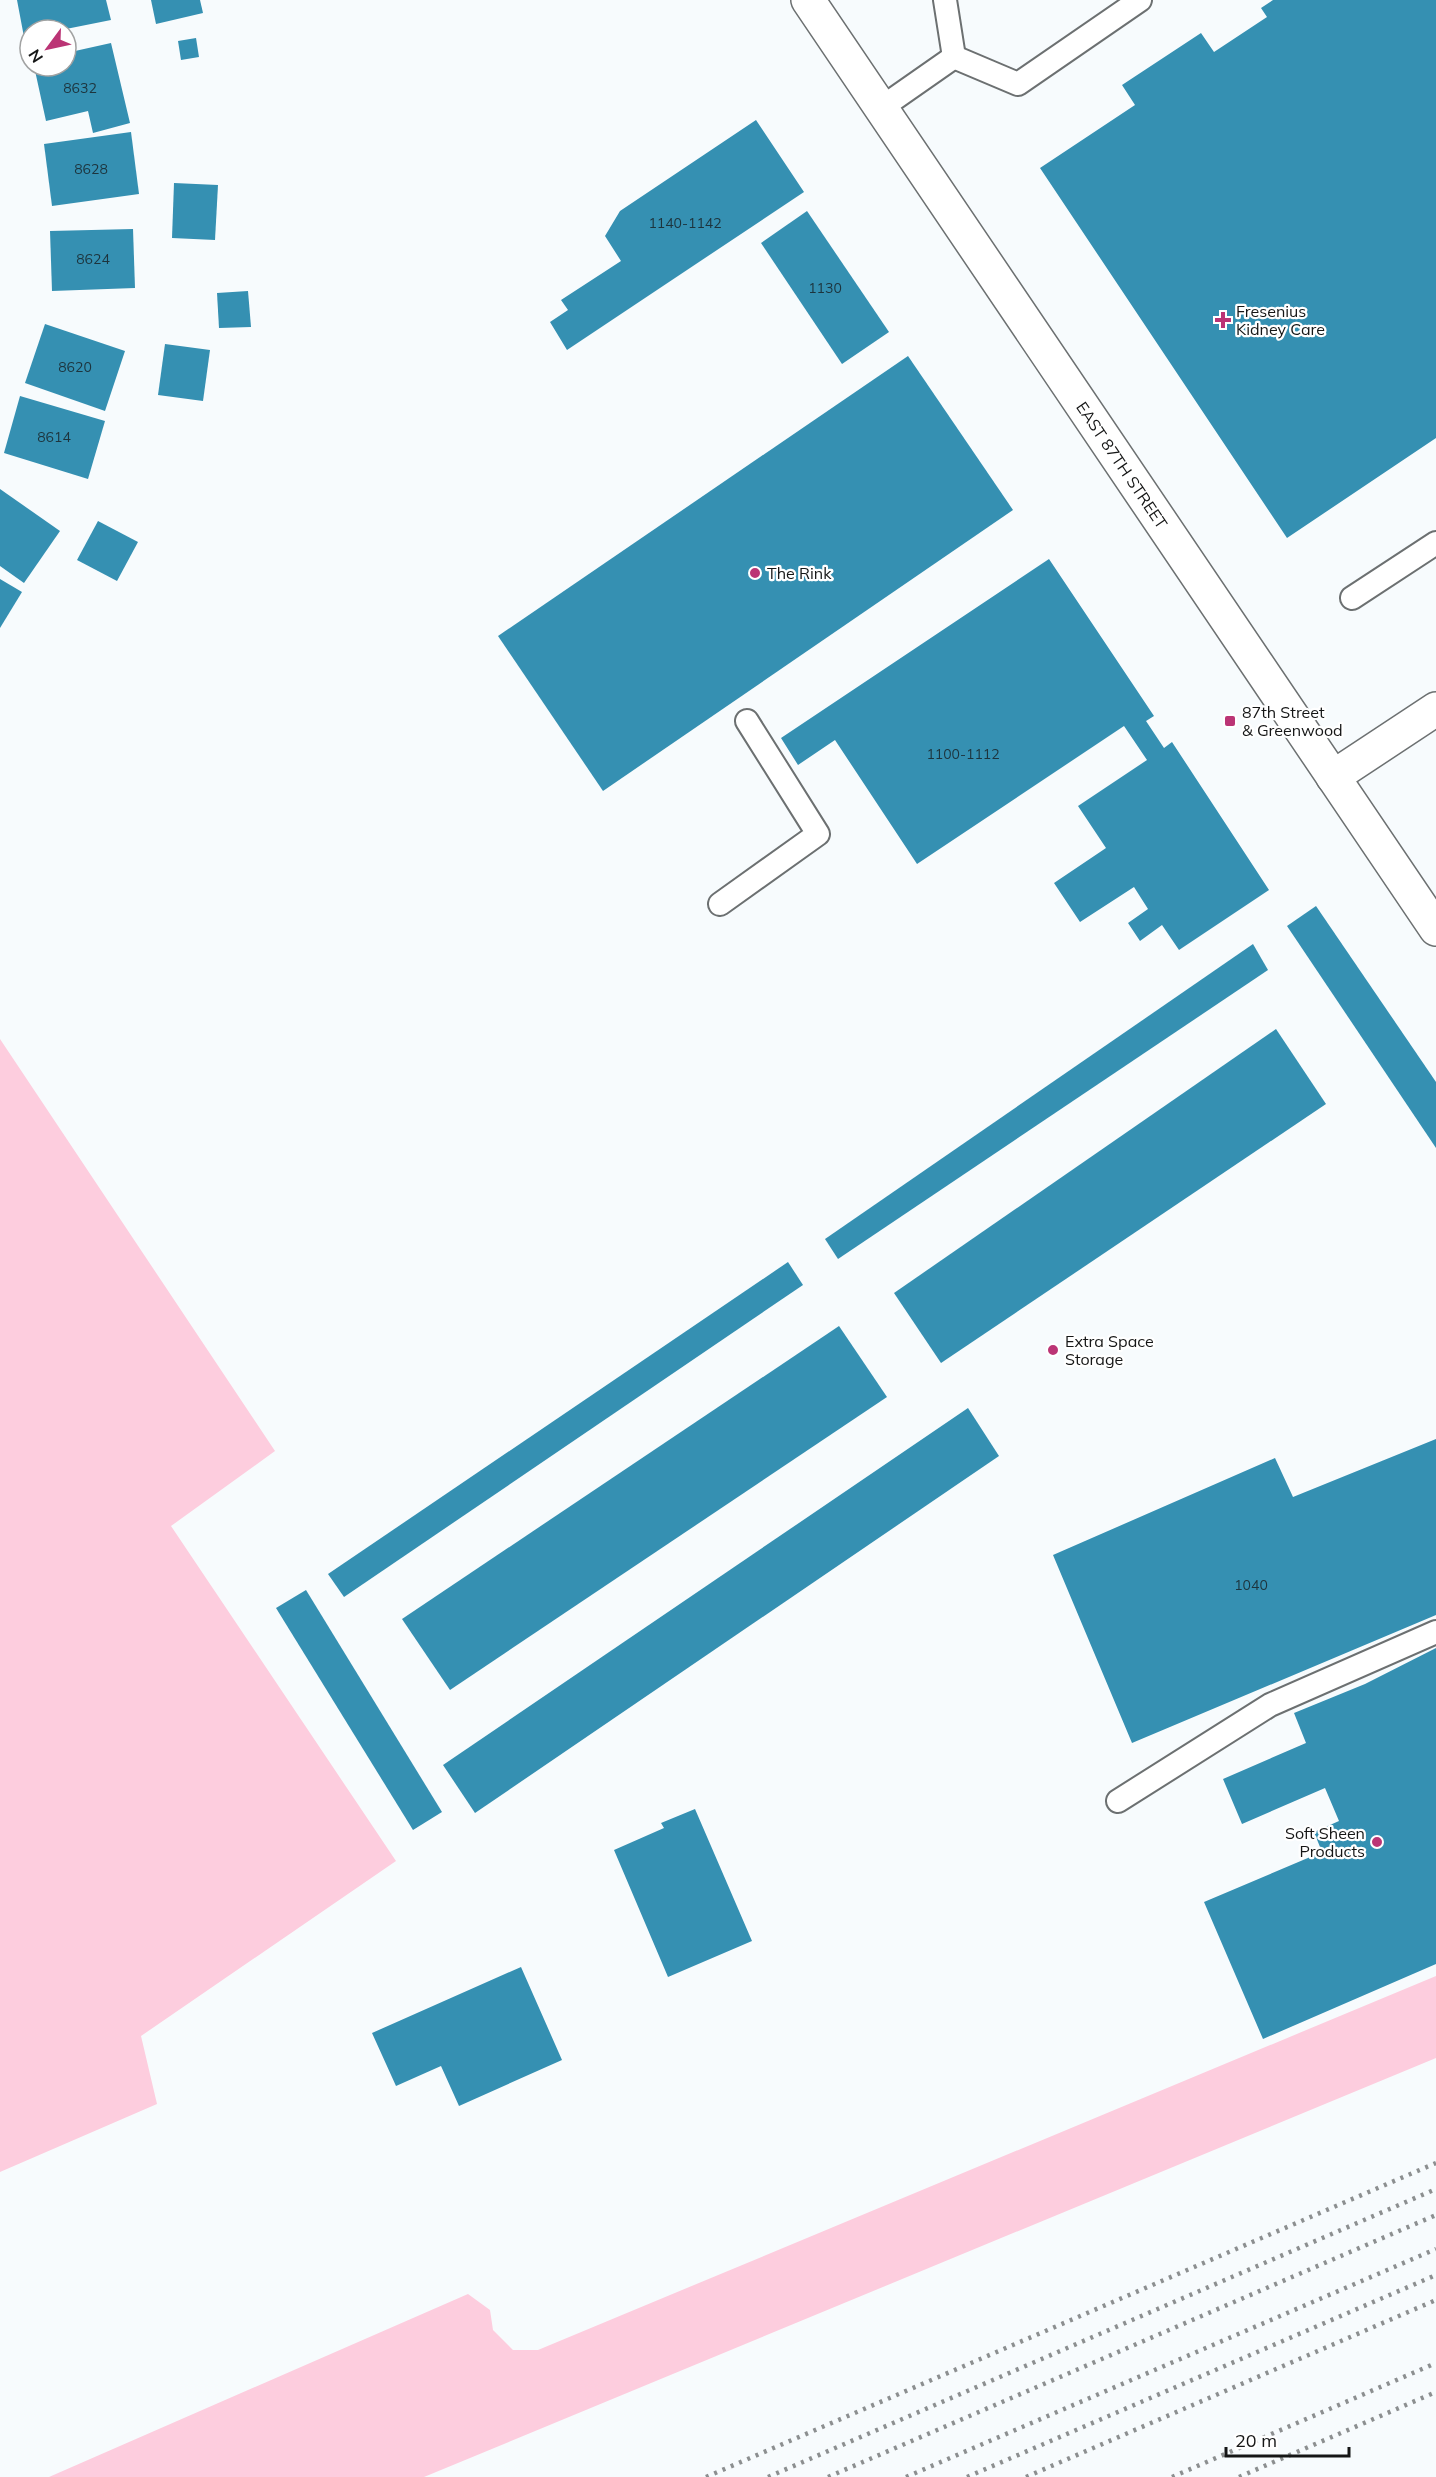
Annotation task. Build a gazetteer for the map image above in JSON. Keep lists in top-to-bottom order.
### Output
{
  "streets": {
    "main road": ["EAST 87TH STREET"]
  },
  "places": {
    "health": ["Fresenius Kidney Care"],
    "other": ["The Rink", "Extra Space Storage", "Soft Sheen Products"],
    "transit": ["87th Street & Greenwood"]
  },
  "house_numbers": [
    "8632",
    "8628",
    "1140-1142",
    "8624",
    "1130",
    "8620",
    "8614",
    "1100-1112",
    "1040"
  ],
  "scale_bar": "20 m",
  "north": "bottom left"
}
